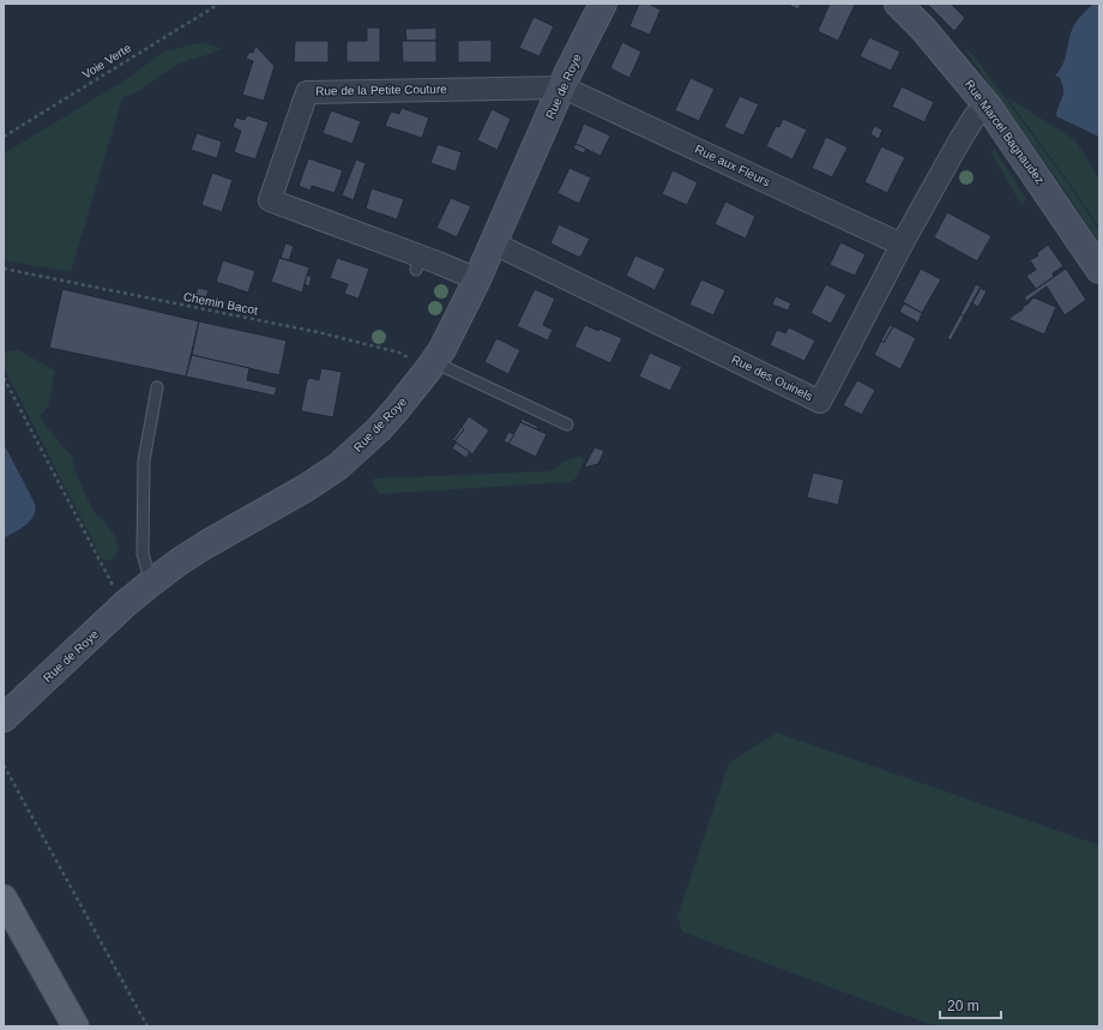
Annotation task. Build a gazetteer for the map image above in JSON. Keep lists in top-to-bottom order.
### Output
{
  "streets": {
    "main road": ["Rue de Roye", "Rue Marcel Bagnaudez"],
    "street": ["Rue de la Petite Couture", "Rue aux Fleurs", "Rue des Ouinels"],
    "path": ["Voie Verte", "Chemin Bacot"]
  },
  "crossings": [
    ["Rue de Roye", "Rue de la Petite Couture"],
    ["Rue de Roye", "Rue aux Fleurs"],
    ["Rue de Roye", "Chemin Bacot"],
    ["Rue de Roye", "Rue des Ouinels"],
    ["Rue de la Petite Couture", "Rue aux Fleurs"],
    ["Rue Marcel Bagnaudez", "Rue des Ouinels"],
    ["Rue aux Fleurs", "Rue des Ouinels"]
  ],
  "scale_bar": "20 m"
}
